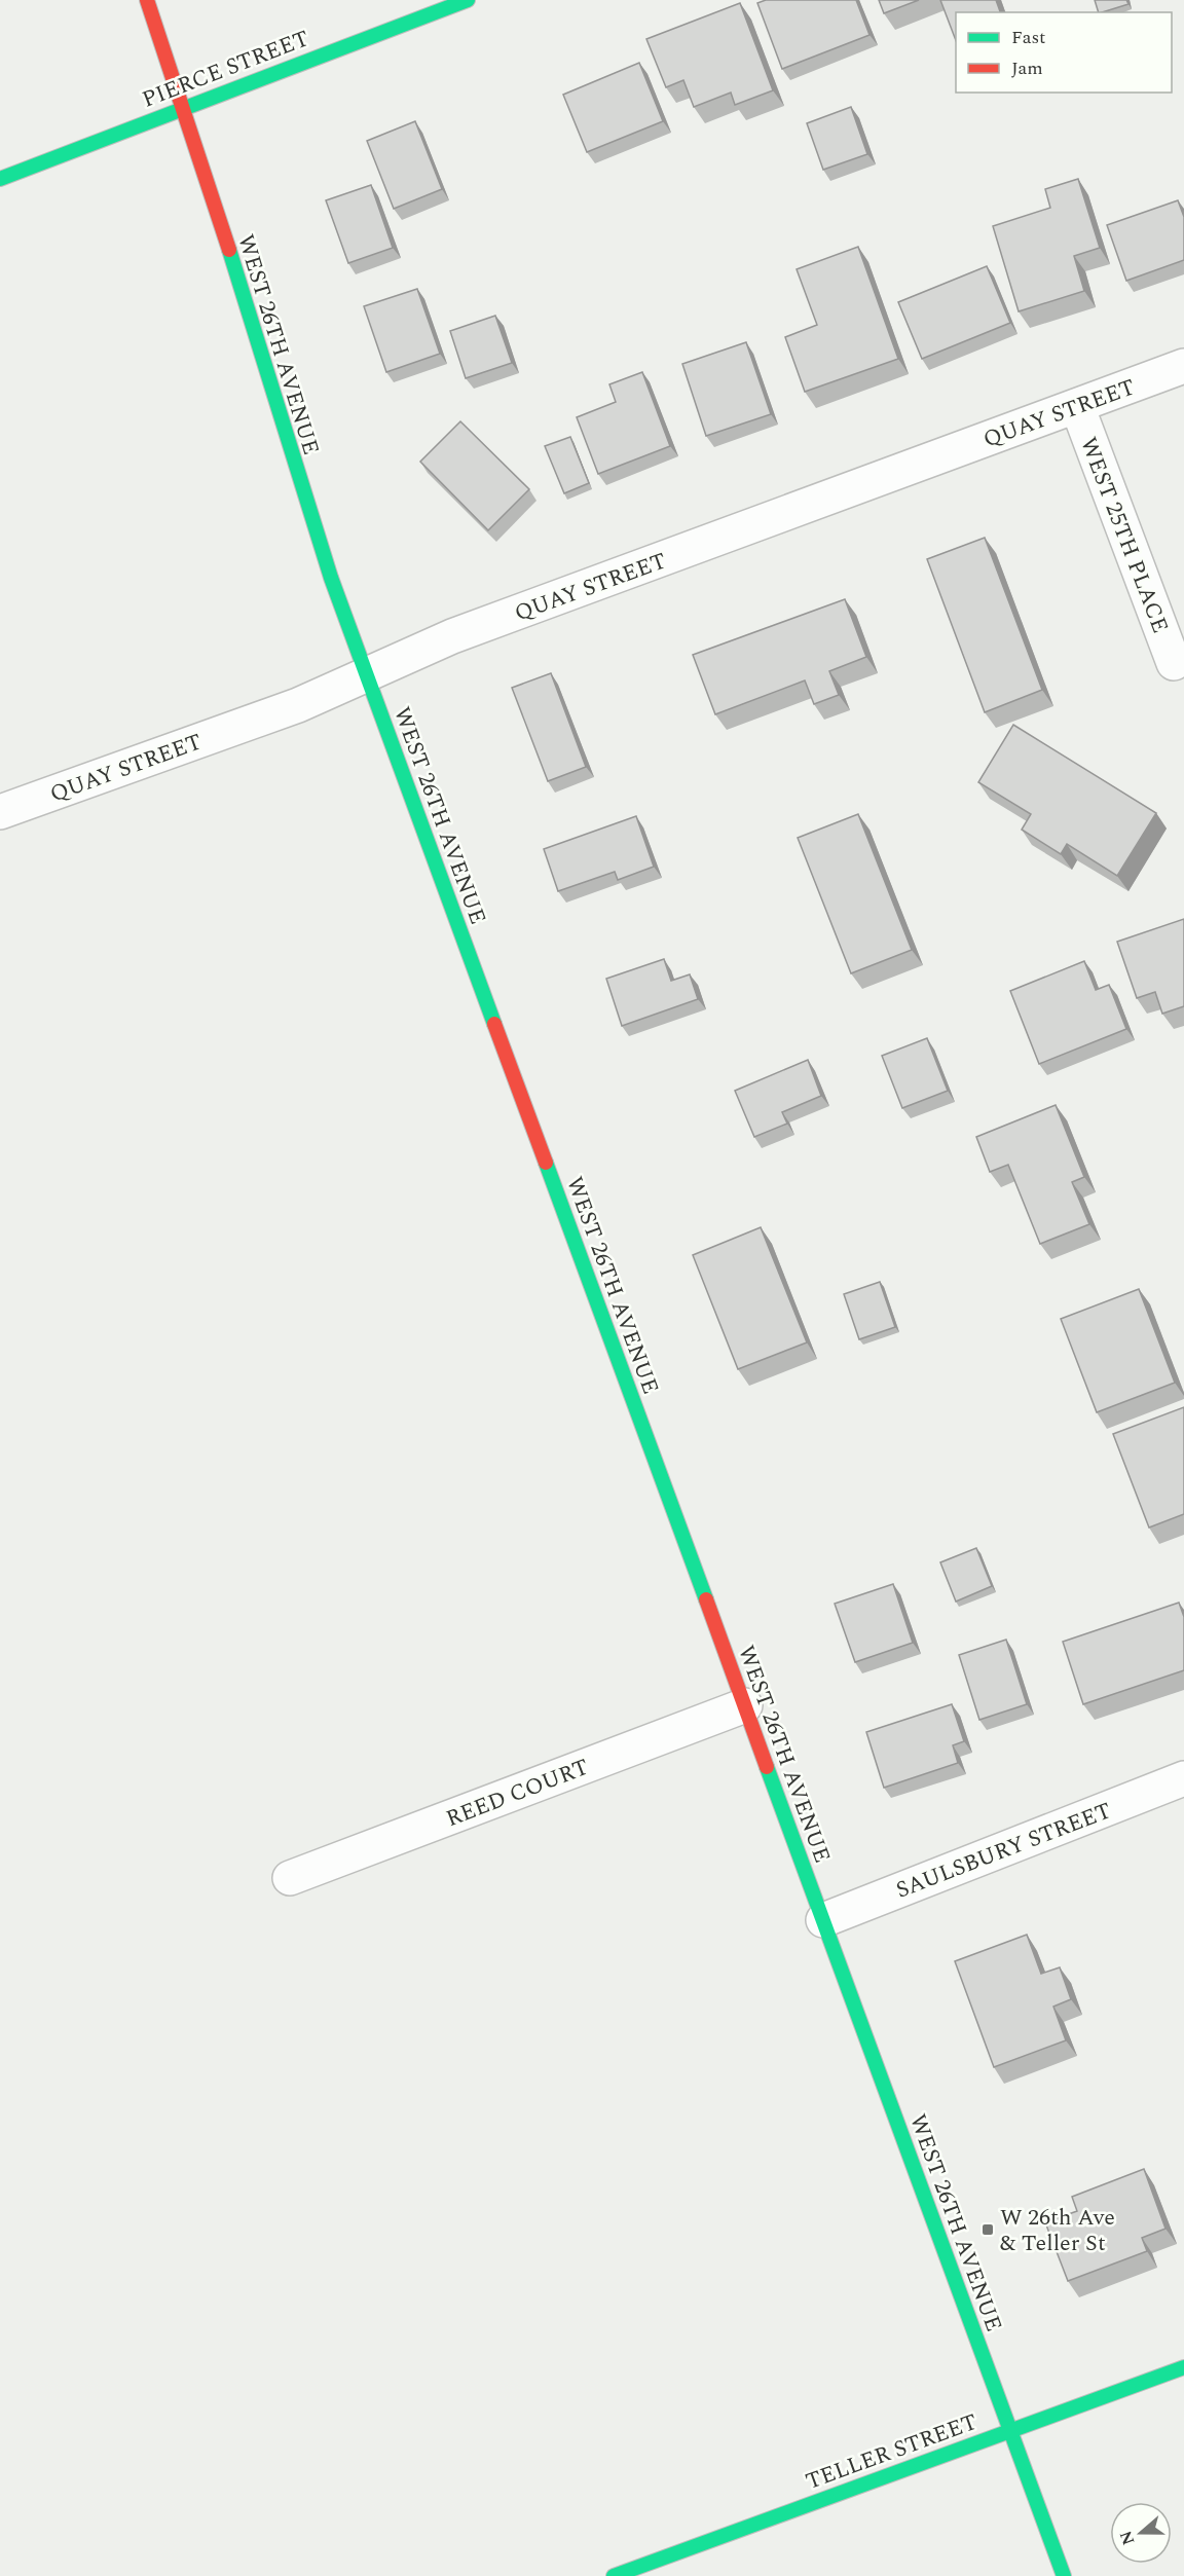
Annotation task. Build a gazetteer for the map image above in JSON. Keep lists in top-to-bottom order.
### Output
{
  "streets": {
    "street": [
      "PIERCE STREET",
      "WEST 26TH AVENUE",
      "QUAY STREET",
      "WEST 25TH PLACE",
      "REED COURT",
      "SAULSBURY STREET",
      "TELLER STREET"
    ]
  },
  "crossings": [
    ["PIERCE STREET", "WEST 26TH AVENUE"],
    ["WEST 26TH AVENUE", "QUAY STREET"],
    ["WEST 26TH AVENUE", "REED COURT"],
    ["WEST 26TH AVENUE", "SAULSBURY STREET"],
    ["WEST 26TH AVENUE", "TELLER STREET"],
    ["QUAY STREET", "WEST 25TH PLACE"]
  ],
  "places": {
    "transit": ["W 26th Ave & Teller St"]
  },
  "legend": ["Fast", "Jam"],
  "north": "left"
}
